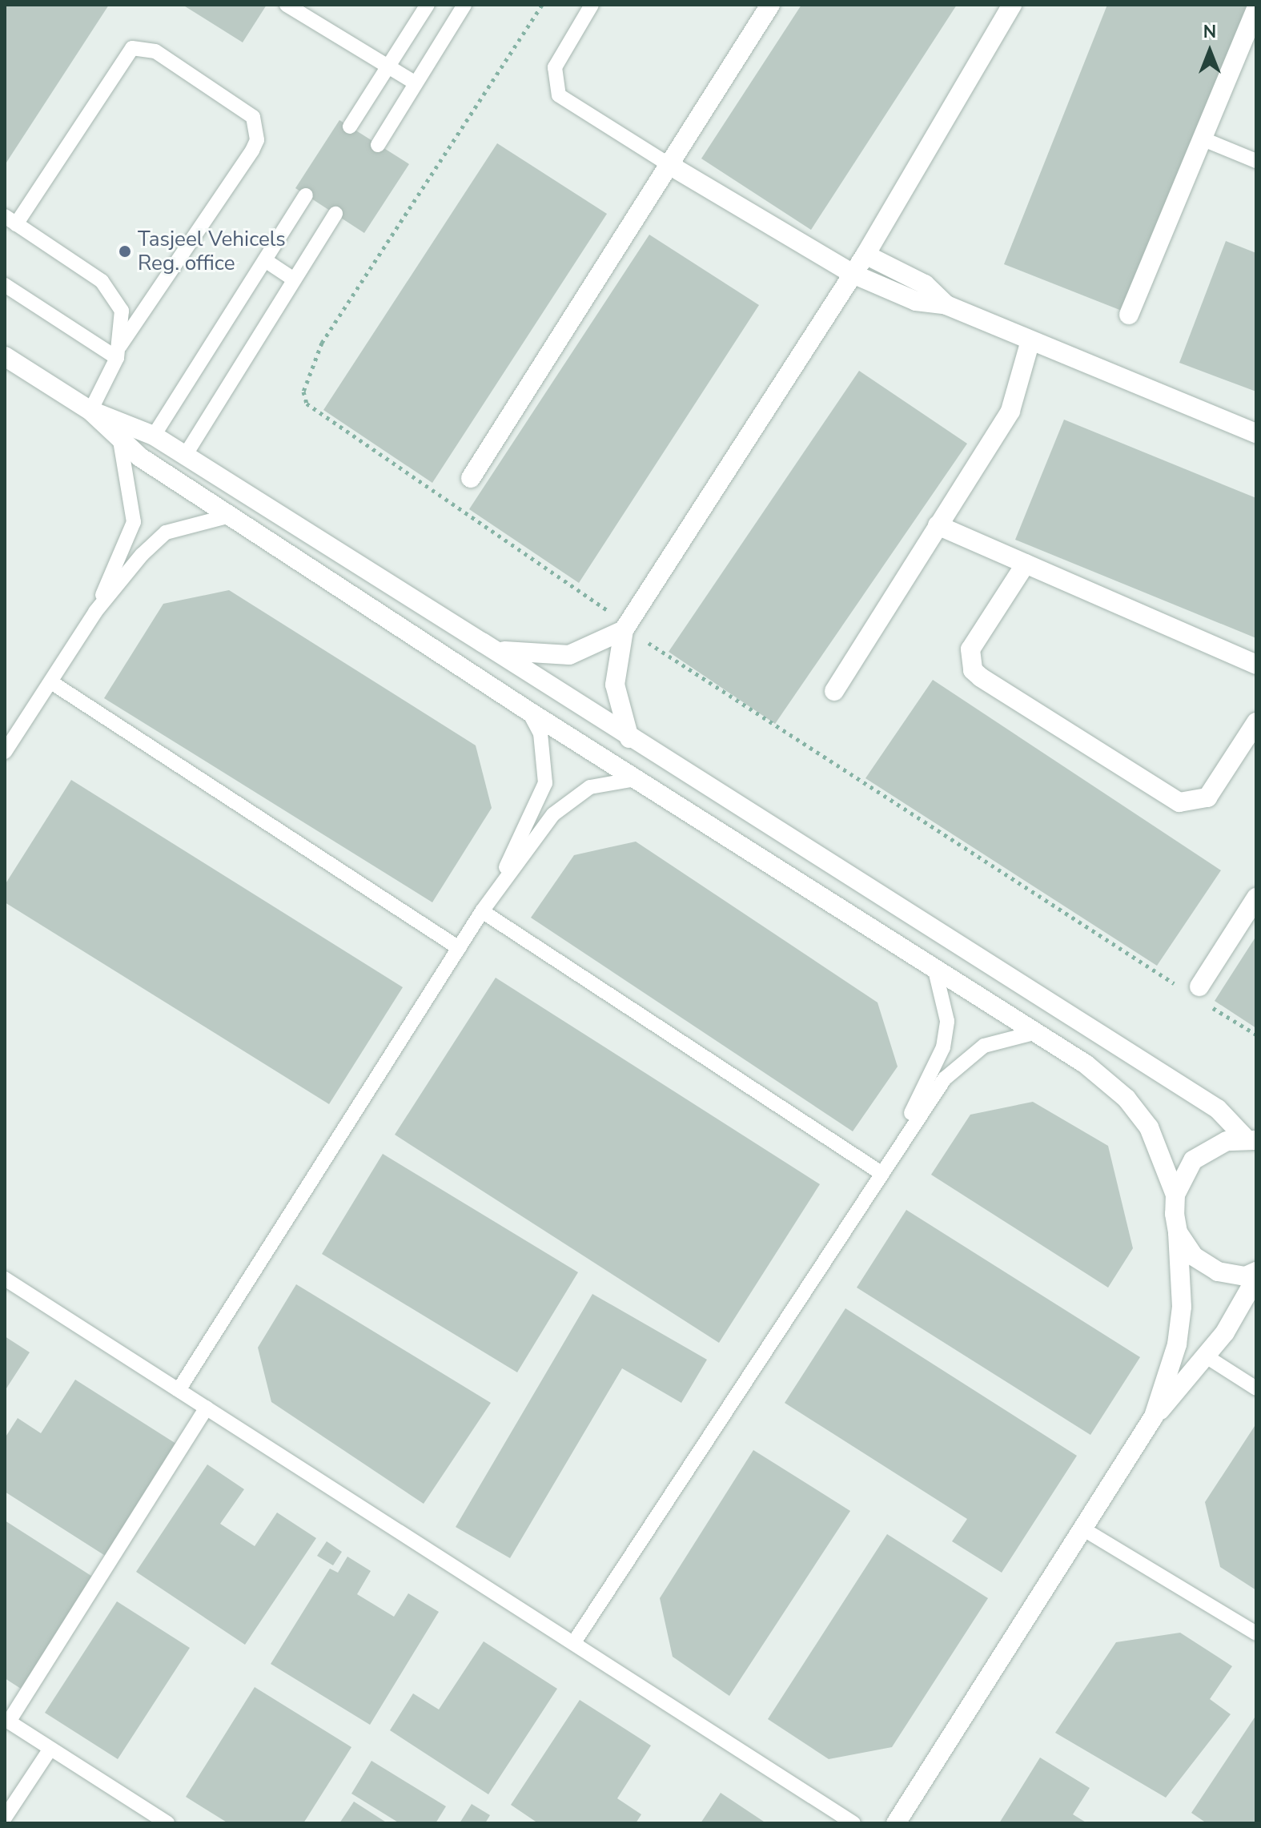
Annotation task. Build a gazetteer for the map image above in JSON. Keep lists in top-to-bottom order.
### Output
{
  "places": ["Tasjeel Vehicels Reg. office"],
  "north": "top"
}
